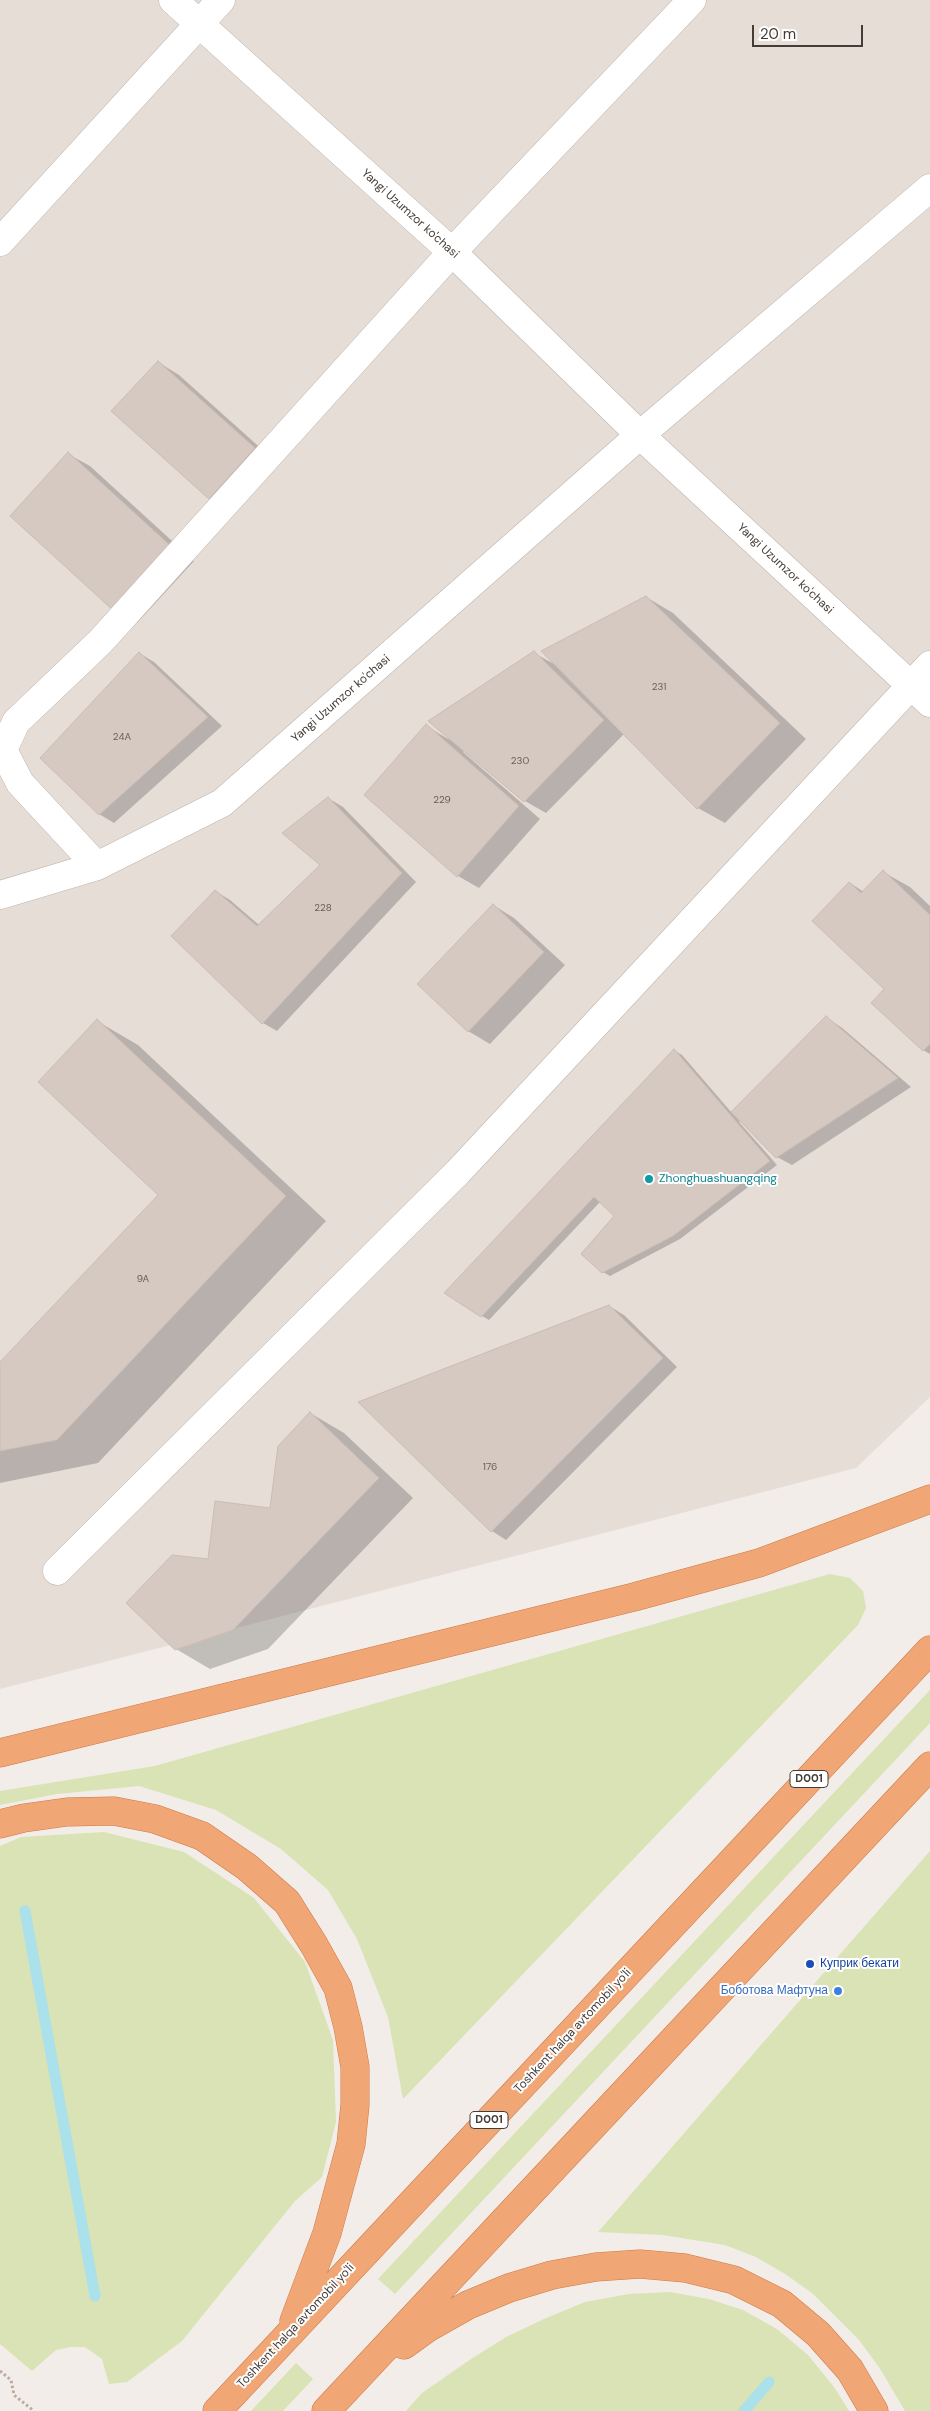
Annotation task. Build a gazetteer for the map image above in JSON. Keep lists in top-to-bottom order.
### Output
{
  "streets": {
    "highway": ["D001", "Toshkent halqa avtomobil yo'li"],
    "street": ["Yangi Uzumzor ko'chasi"]
  },
  "places": ["Zhonghuashuangqing", "Куприк бекати", "Боботова Мафтуна"],
  "house_numbers": [
    "231",
    "24A",
    "230",
    "229",
    "228",
    "9A",
    "176"
  ],
  "scale_bar": "20 m"
}
